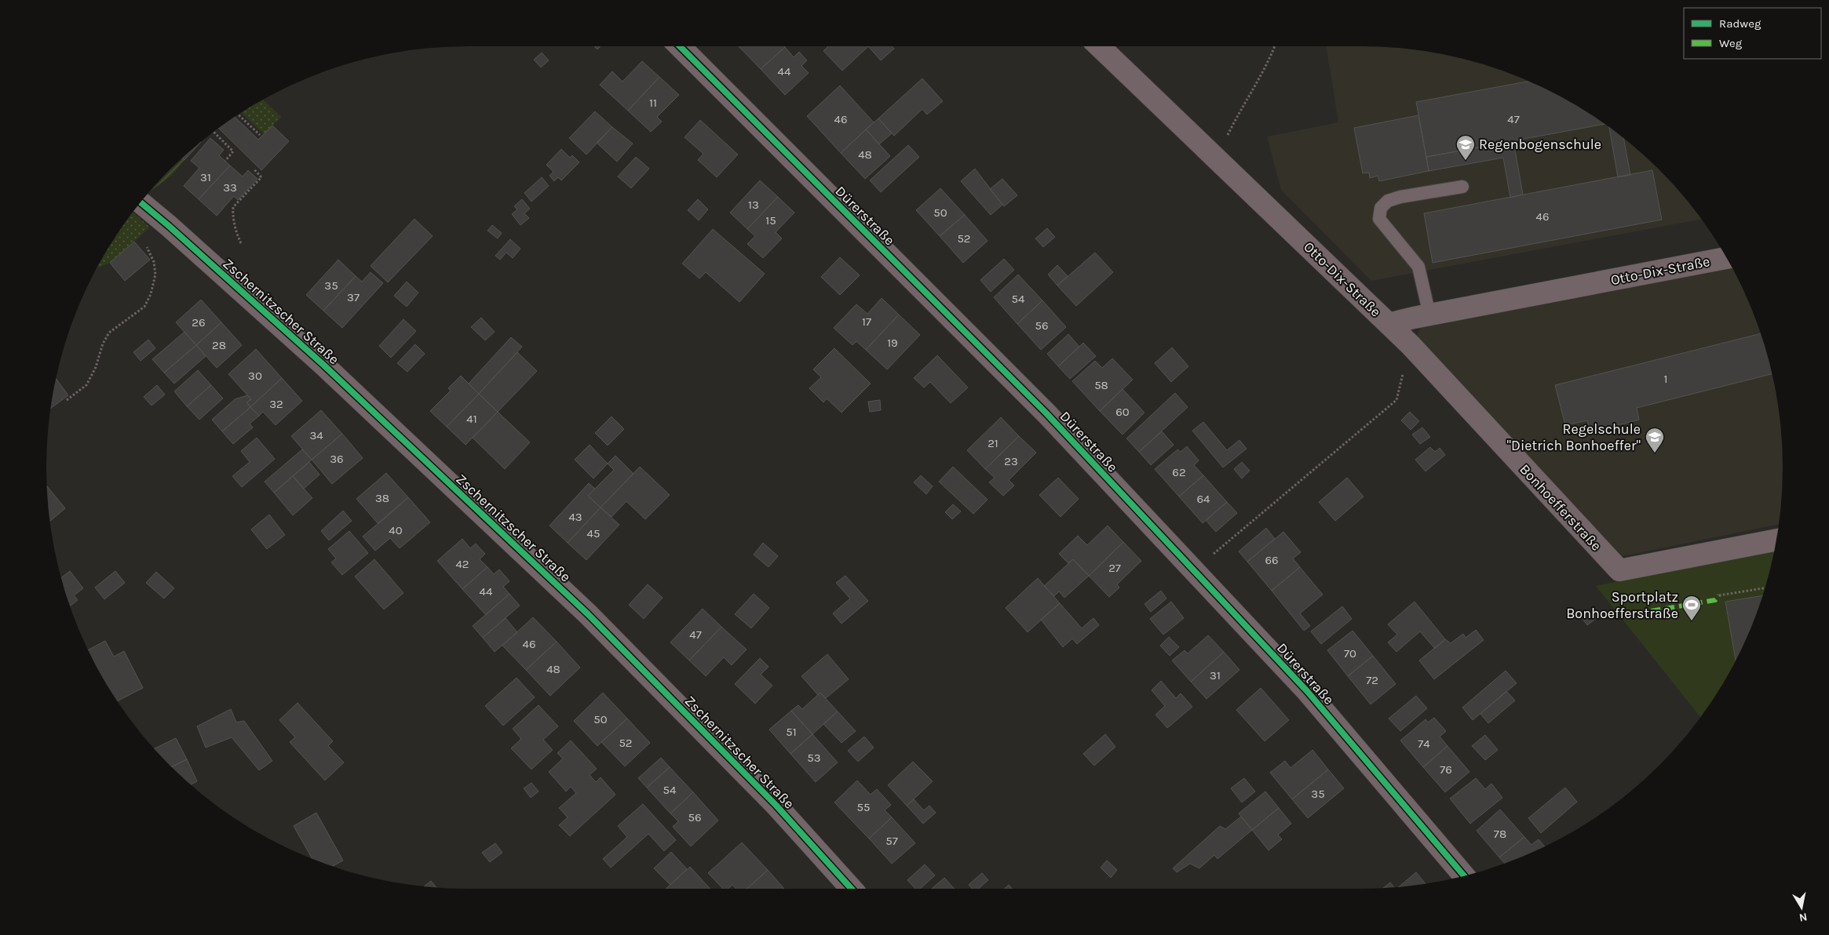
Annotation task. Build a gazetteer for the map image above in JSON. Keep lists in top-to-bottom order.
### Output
{
  "streets": {
    "street": [
      "Dürerstraße",
      "Otto-Dix-Straße",
      "Zschernitzscher Straße",
      "Bonhoefferstraße"
    ]
  },
  "crossings": [
    ["Otto-Dix-Straße", "Bonhoefferstraße"]
  ],
  "places": {
    "school or university": ["Regenbogenschule", "Regelschule \"Dietrich Bonhoeffer\""],
    "sports": ["Sportplatz Bonhoefferstraße"]
  },
  "house_numbers": [
    "44",
    "11",
    "46",
    "47",
    "48",
    "31",
    "33",
    "13",
    "50",
    "46",
    "15",
    "52",
    "35",
    "37",
    "54",
    "17",
    "26",
    "56",
    "19",
    "28",
    "30",
    "1",
    "58",
    "32",
    "60",
    "41",
    "34",
    "21",
    "36",
    "23",
    "62",
    "38",
    "64",
    "43",
    "40",
    "45",
    "66",
    "42",
    "27",
    "44",
    "47",
    "46",
    "70",
    "48",
    "31",
    "72",
    "50",
    "51",
    "52",
    "74",
    "53",
    "76",
    "54",
    "35",
    "55",
    "56",
    "78",
    "57"
  ],
  "legend": ["Radweg", "Weg"],
  "north": "bottom"
}
